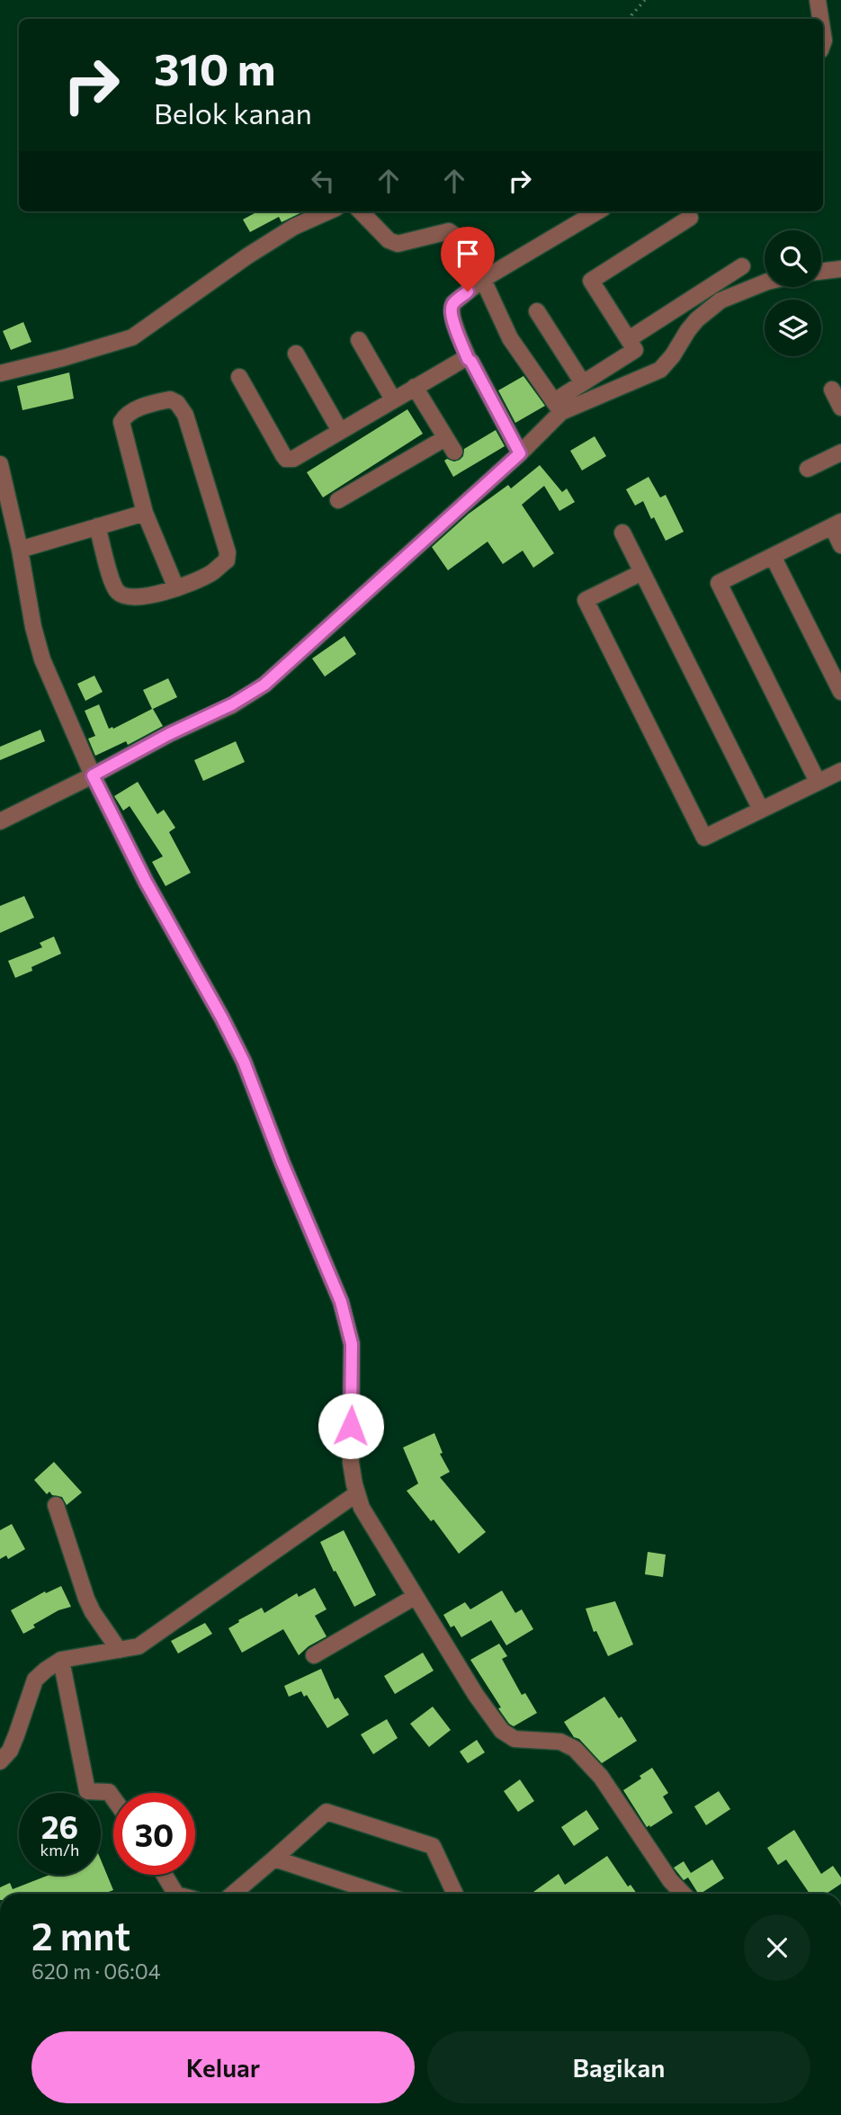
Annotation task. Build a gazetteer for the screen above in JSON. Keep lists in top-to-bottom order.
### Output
{
  "page": {
    "turn": ["310 m", "Belok kanan"],
    "speed": "26 km/h",
    "limit": "30",
    "heading": ["2 mnt", "620 m · 06:04"],
    "buttons": ["Keluar", "Bagikan"]
  }
}
